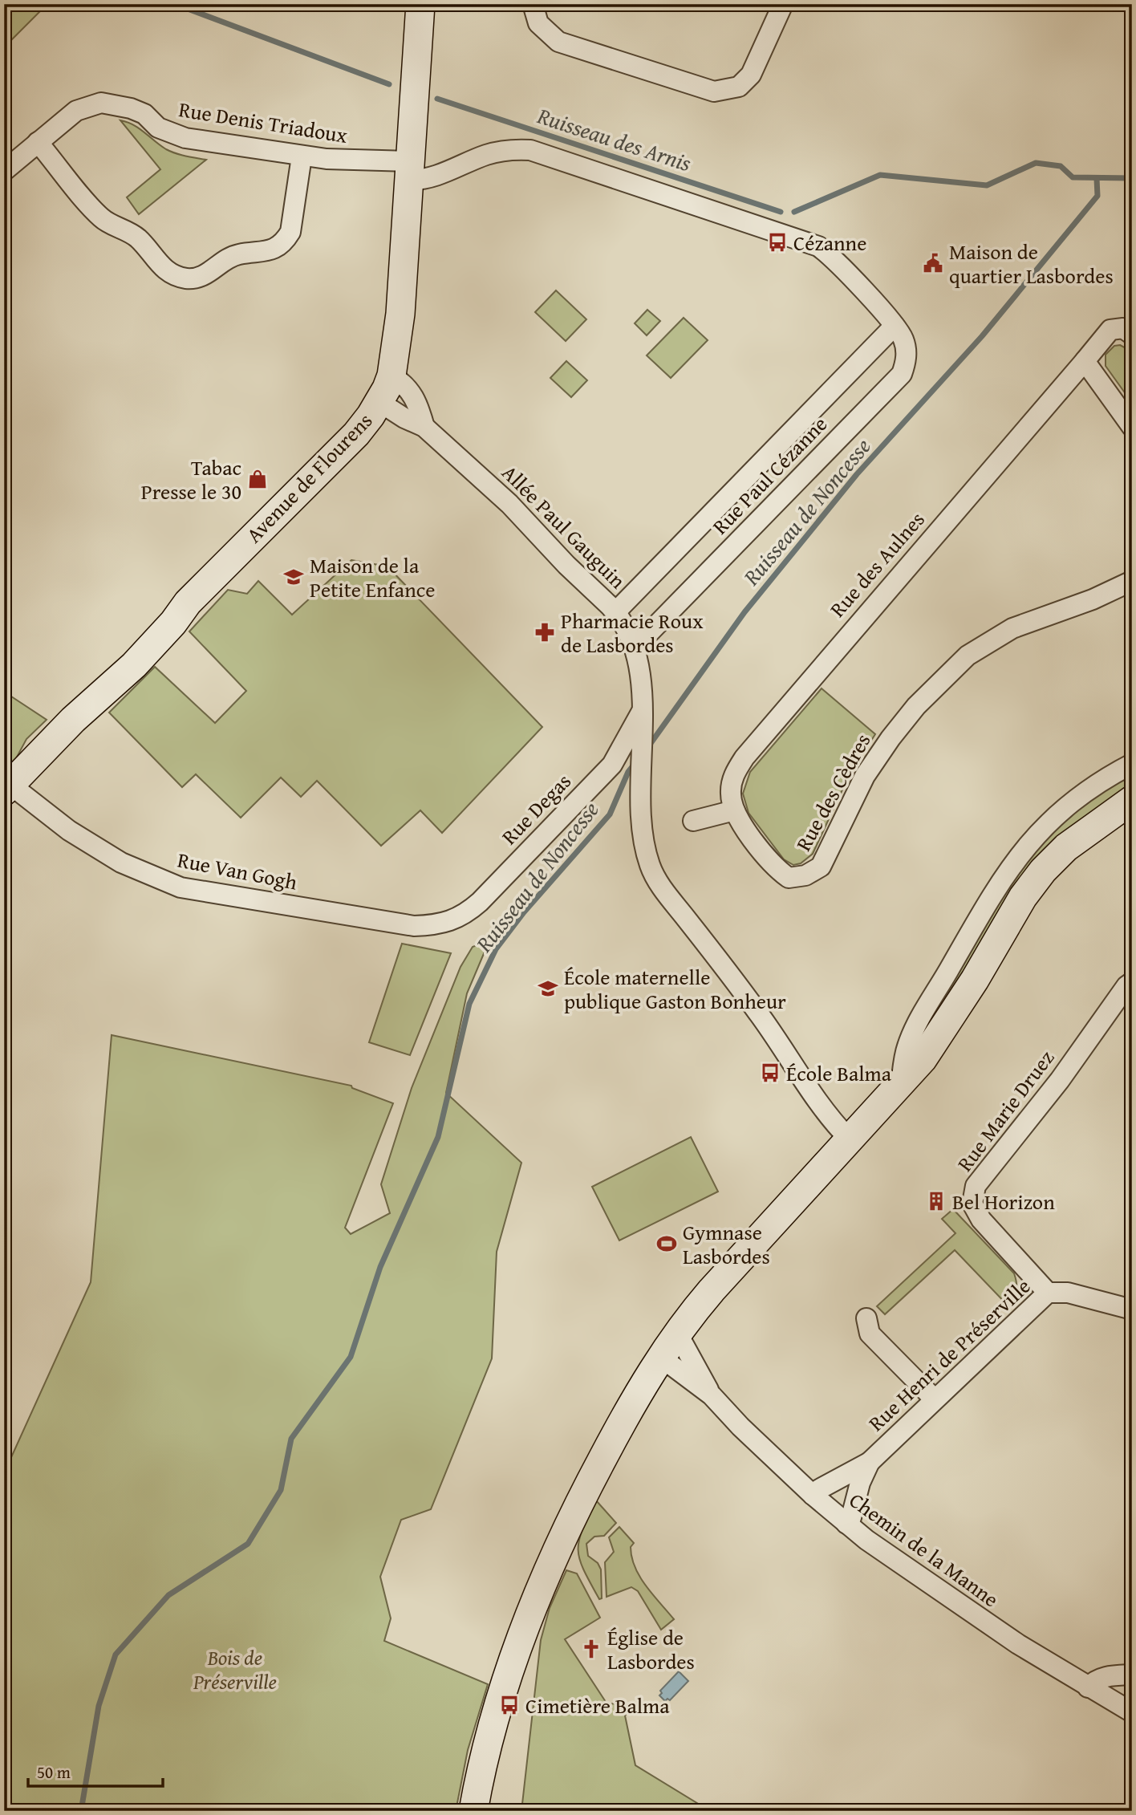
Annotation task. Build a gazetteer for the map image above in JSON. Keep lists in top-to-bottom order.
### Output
{
  "streets": {
    "street": [
      "Rue Denis Triadoux",
      "Rue Paul Cézanne",
      "Avenue de Flourens",
      "Allée Paul Gauguin",
      "Rue des Aulnes",
      "Rue des Cèdres",
      "Rue Degas",
      "Rue Van Gogh",
      "Rue Marie Druez",
      "Rue Henri de Préserville",
      "Chemin de la Manne"
    ]
  },
  "crossings": [
    ["Rue Denis Triadoux", "Rue Paul Cézanne"],
    ["Rue Denis Triadoux", "Avenue de Flourens"],
    ["Rue Paul Cézanne", "Avenue de Flourens"],
    ["Rue Paul Cézanne", "Allée Paul Gauguin"],
    ["Avenue de Flourens", "Allée Paul Gauguin"],
    ["Avenue de Flourens", "Rue Van Gogh"],
    ["Allée Paul Gauguin", "Rue Degas"],
    ["Rue des Aulnes", "Rue des Cèdres"],
    ["Rue Degas", "Rue Van Gogh"],
    ["Rue Marie Druez", "Rue Henri de Préserville"],
    ["Rue Henri de Préserville", "Chemin de la Manne"]
  ],
  "water": ["Ruisseau des Arnis", "Ruisseau de Noncesse"],
  "parks": ["Bois de Préserville"],
  "places": {
    "bus stop": ["Cézanne", "École Balma", "Cimetière Balma"],
    "public building": ["Maison de quartier Lasbordes"],
    "shop": ["Tabac Presse le 30"],
    "school or university": ["Maison de la Petite Enfance", "École maternelle publique Gaston Bonheur"],
    "pharmacy": ["Pharmacie Roux de Lasbordes"],
    "building": ["Bel Horizon"],
    "sports": ["Gymnase Lasbordes"],
    "church": ["Église de Lasbordes"]
  },
  "scale_bar": "50 m"
}
